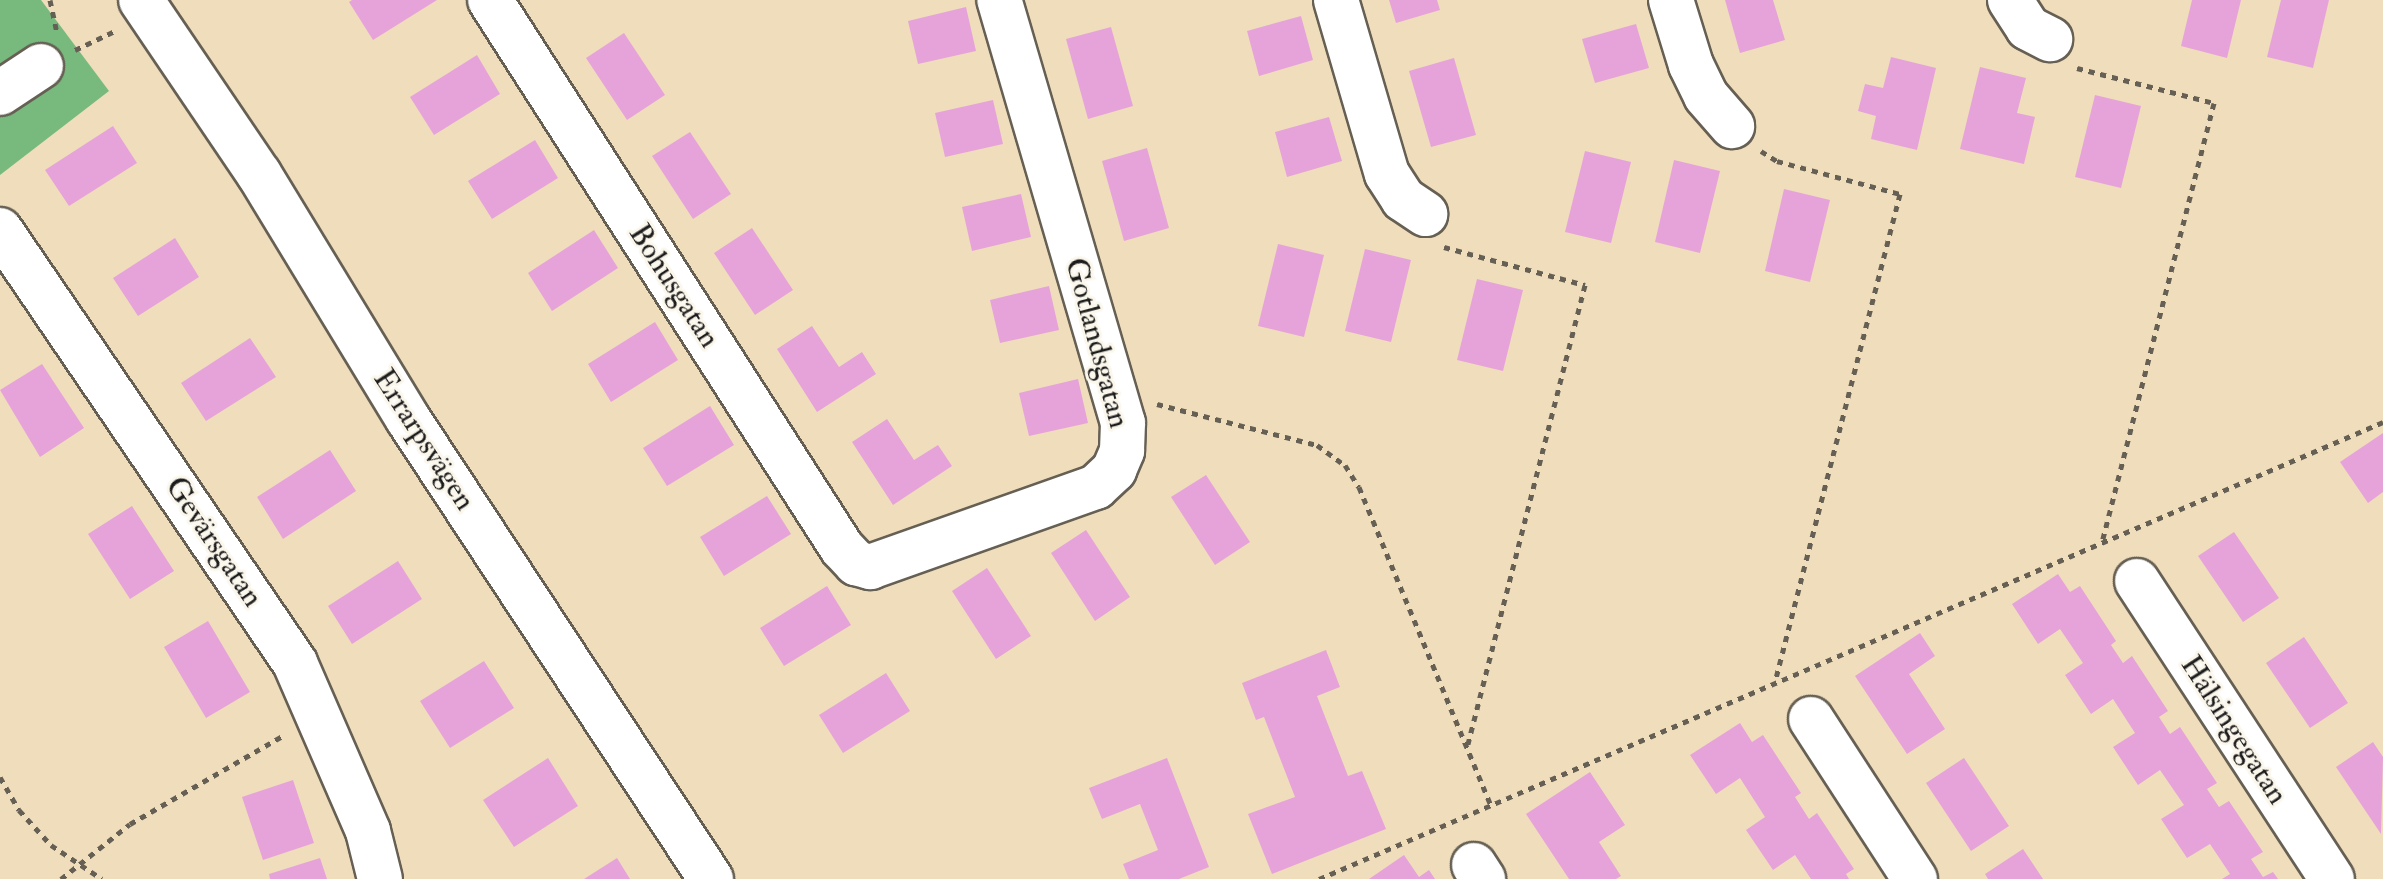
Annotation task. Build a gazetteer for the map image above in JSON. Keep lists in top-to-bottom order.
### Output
{
  "streets": {
    "street": [
      "Bohusgatan",
      "Gotlandsgatan",
      "Errarpsvägen",
      "Gevärsgatan",
      "Hälsingegatan"
    ]
  },
  "crossings": [
    ["Bohusgatan", "Gotlandsgatan"]
  ]
}
